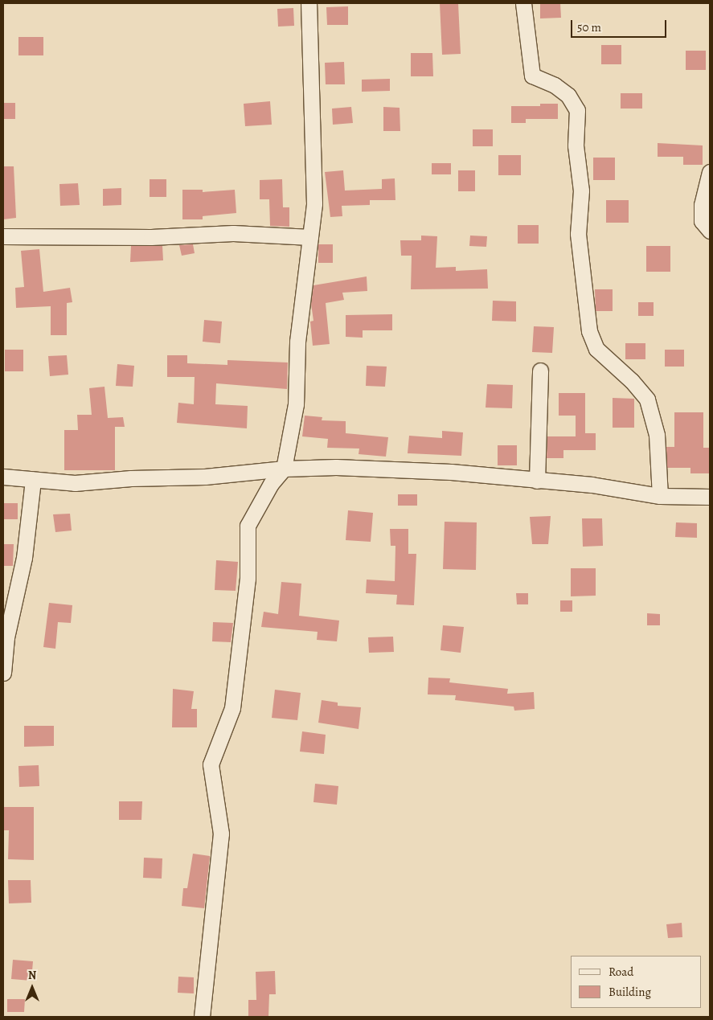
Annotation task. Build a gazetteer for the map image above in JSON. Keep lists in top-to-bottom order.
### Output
{
  "legend": ["Road", "Building"],
  "scale_bar": "50 m",
  "north": "top"
}
